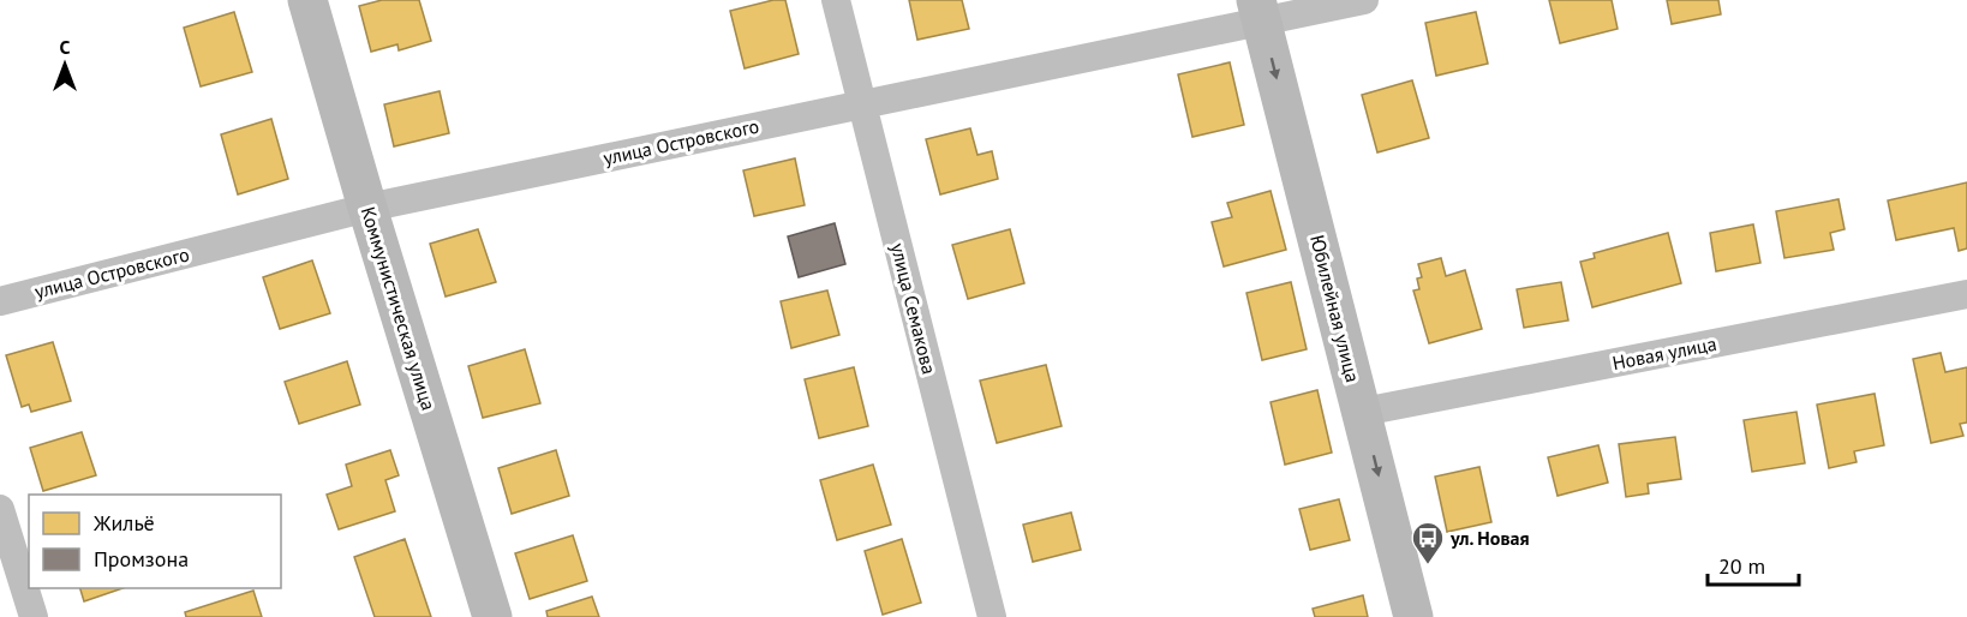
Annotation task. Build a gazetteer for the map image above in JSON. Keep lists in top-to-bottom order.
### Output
{
  "streets": {
    "street": [
      "улица Островского",
      "Коммунистическая улица",
      "улица Семакова",
      "Юбилейная улица",
      "Новая улица"
    ]
  },
  "crossings": [
    ["улица Островского", "Коммунистическая улица"],
    ["улица Островского", "улица Семакова"],
    ["улица Островского", "Юбилейная улица"],
    ["Юбилейная улица", "Новая улица"]
  ],
  "one_way": ["Юбилейная улица"],
  "places": {
    "bus stop": ["ул. Новая"]
  },
  "legend": ["Жильё", "Промзона"],
  "scale_bar": "20 m",
  "north": "top"
}
